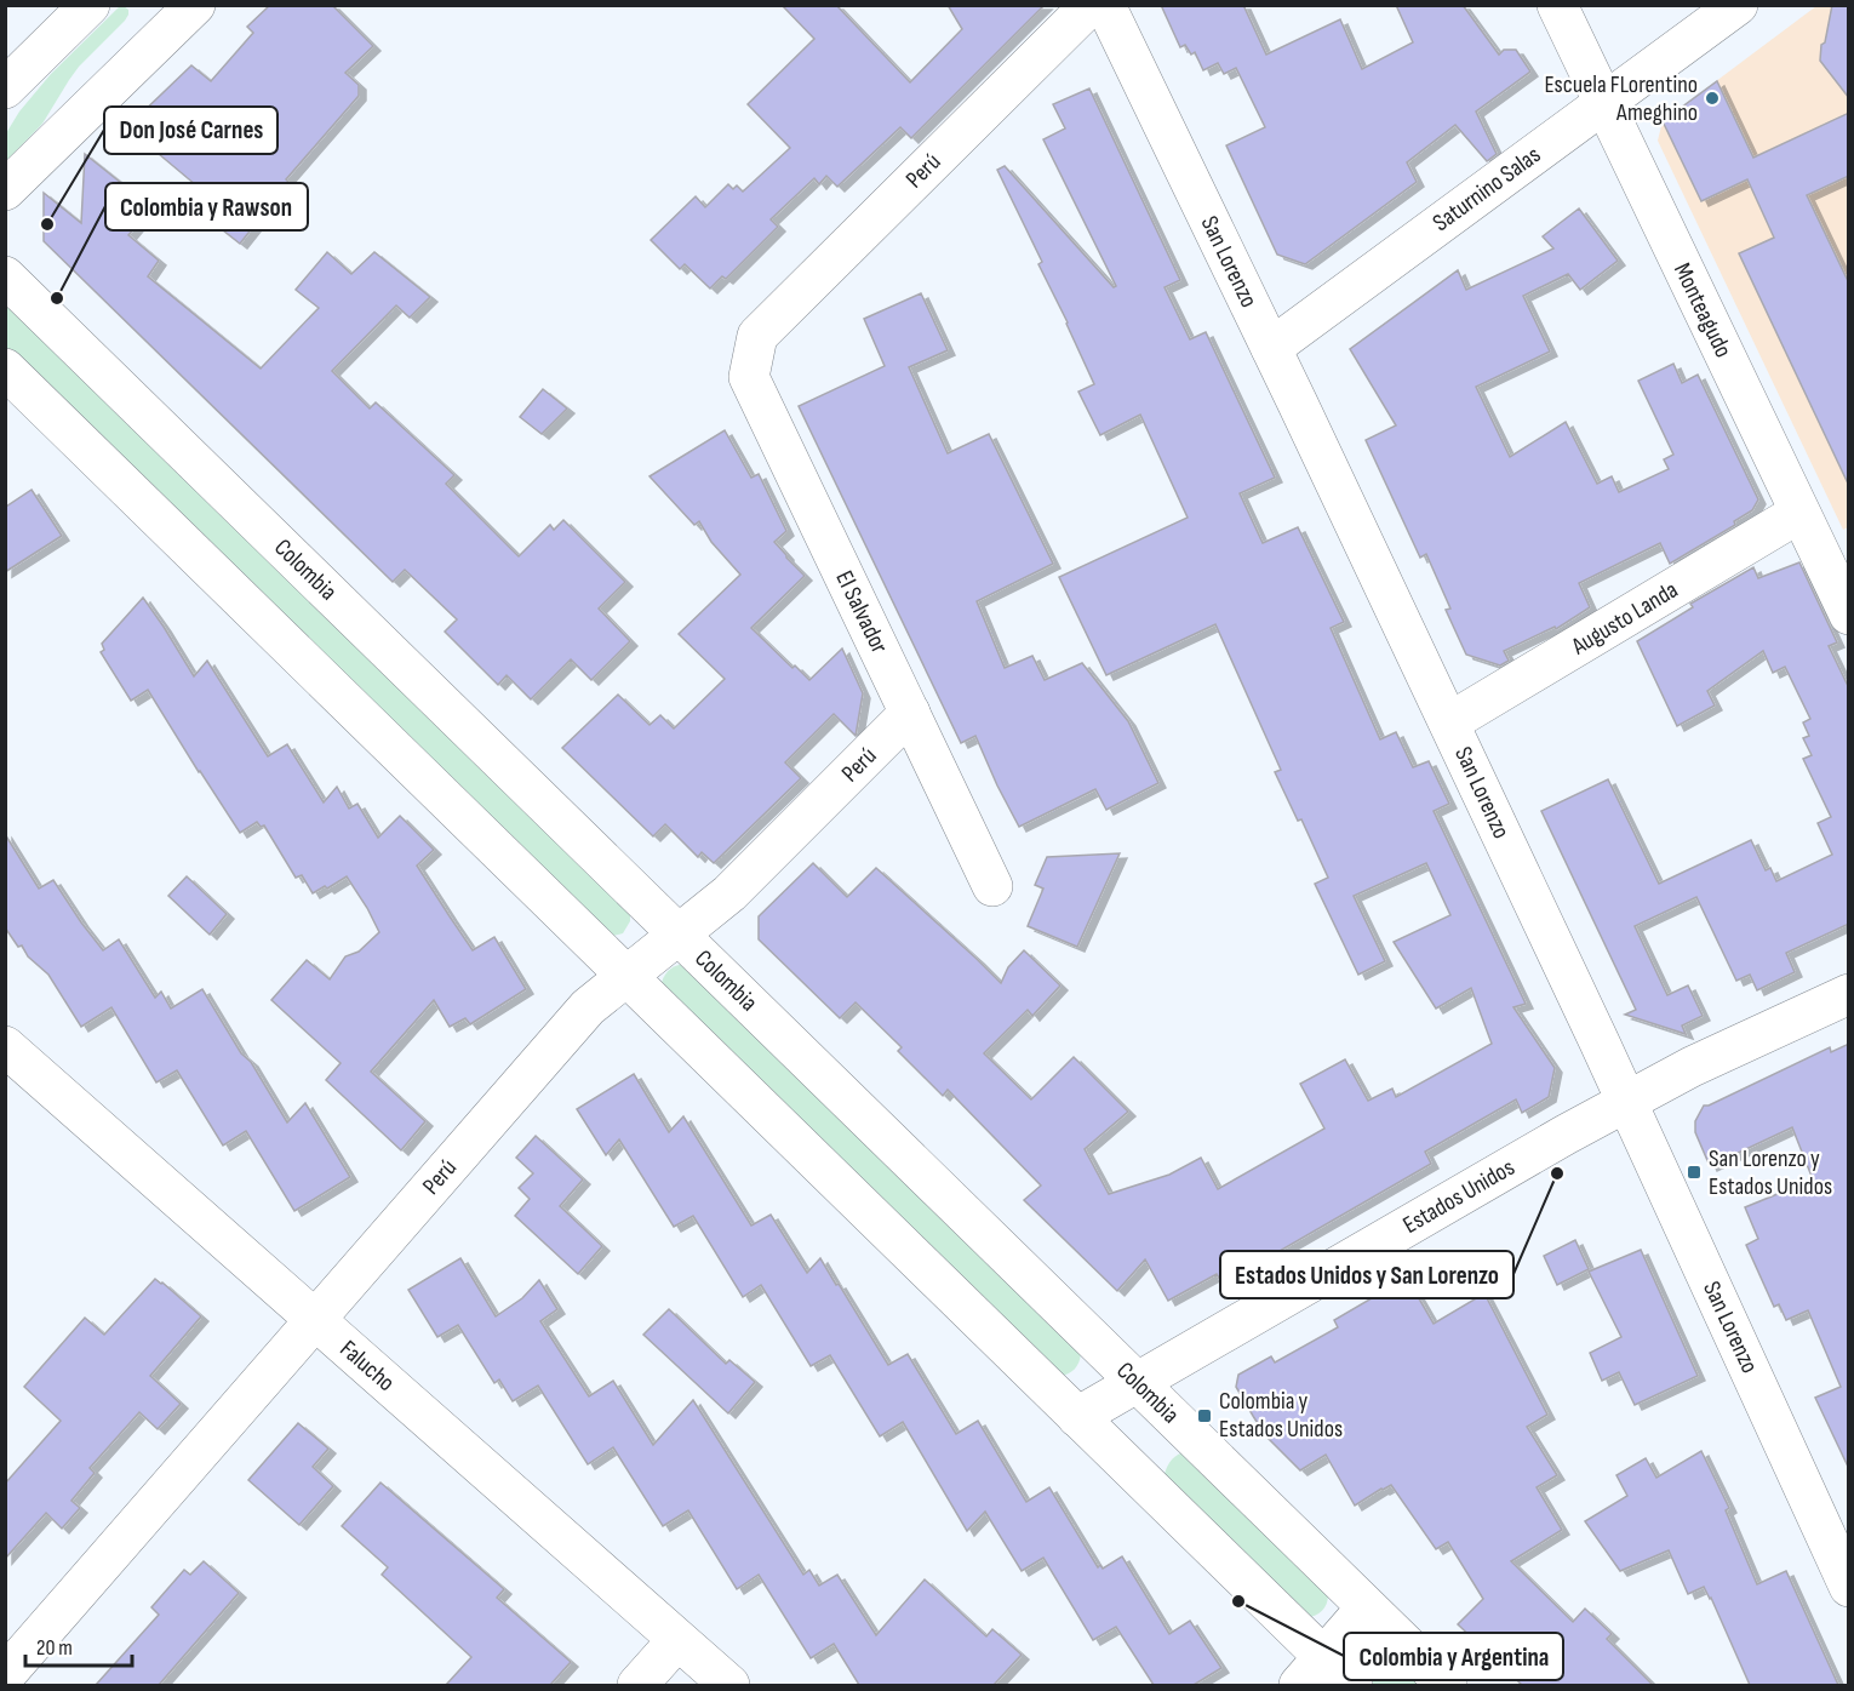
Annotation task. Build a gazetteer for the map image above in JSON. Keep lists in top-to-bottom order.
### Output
{
  "streets": {
    "street": [
      "Perú",
      "Saturnino Salas",
      "San Lorenzo",
      "Monteagudo",
      "Colombia",
      "El Salvador",
      "Augusto Landa",
      "Estados Unidos",
      "Falucho"
    ]
  },
  "crossings": [
    ["Perú", "Colombia"],
    ["Perú", "El Salvador"],
    ["Perú", "Falucho"],
    ["Saturnino Salas", "San Lorenzo"],
    ["Saturnino Salas", "Monteagudo"],
    ["San Lorenzo", "Augusto Landa"],
    ["San Lorenzo", "Estados Unidos"],
    ["Monteagudo", "Augusto Landa"],
    ["Colombia", "Estados Unidos"]
  ],
  "places": {
    "other": [
      "Escuela FLorentino Ameghino",
      "Don José Carnes",
      "Colombia y Rawson",
      "Estados Unidos y San Lorenzo",
      "Colombia y Argentina"
    ],
    "transit": ["San Lorenzo y Estados Unidos", "Colombia y Estados Unidos"]
  },
  "scale_bar": "20 m"
}
